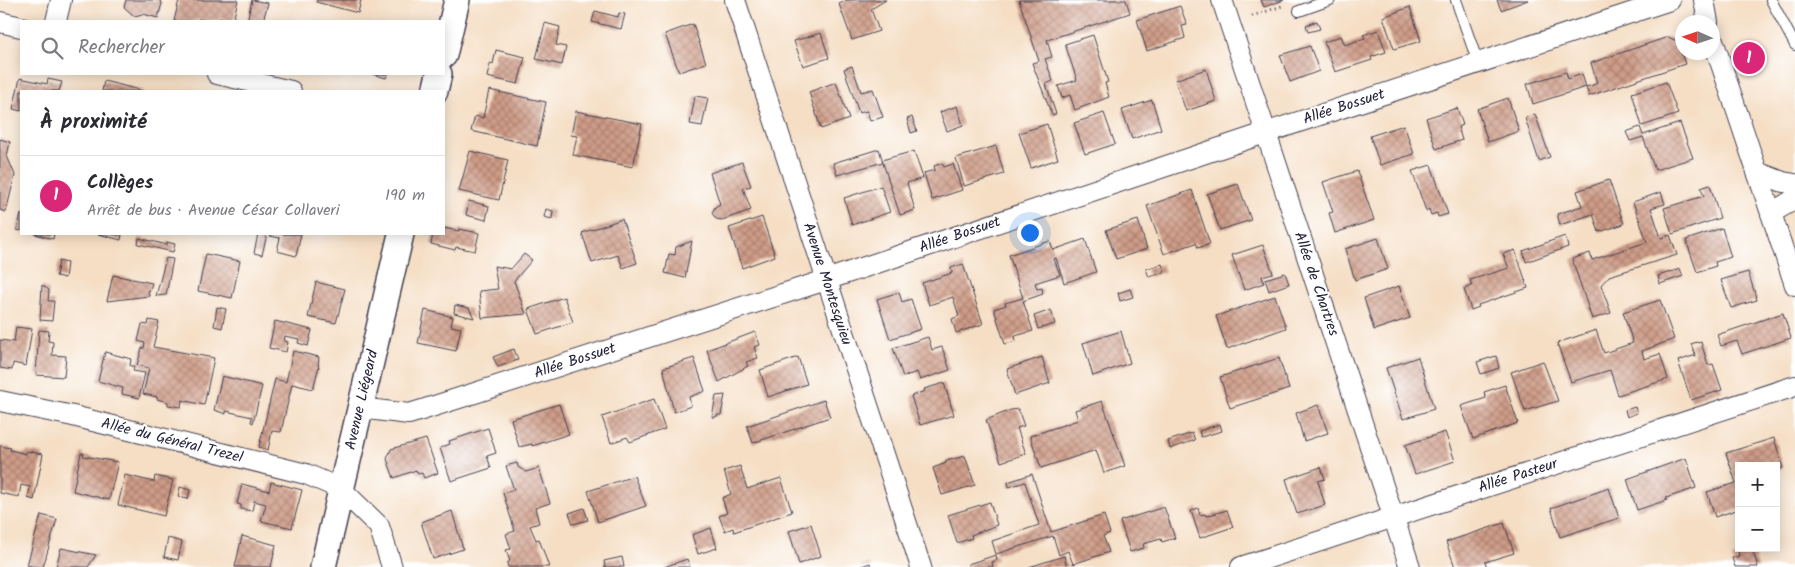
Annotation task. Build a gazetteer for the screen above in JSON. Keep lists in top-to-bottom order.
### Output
{
  "streets": {
    "street": [
      "Allée Bossuet",
      "Avenue Montesquieu",
      "Allée de Chartres",
      "Avenue Liégeard",
      "Allée du Général Trezel",
      "Allée Pasteur"
    ]
  },
  "crossings": [
    ["Allée Bossuet", "Avenue Montesquieu"],
    ["Allée Bossuet", "Allée de Chartres"],
    ["Allée Bossuet", "Avenue Liégeard"],
    ["Allée de Chartres", "Allée Pasteur"],
    ["Avenue Liégeard", "Allée du Général Trezel"]
  ],
  "north": "left",
  "page": {
    "search": "Rechercher",
    "pins": "1",
    "heading": "À proximité",
    "list": [
      {
        "mark": "1",
        "name": "Collèges",
        "note": "Arrêt de bus · Avenue César Collaveri",
        "value": "190 m"
      }
    ],
    "map_buttons": ["+", "−"]
  }
}
